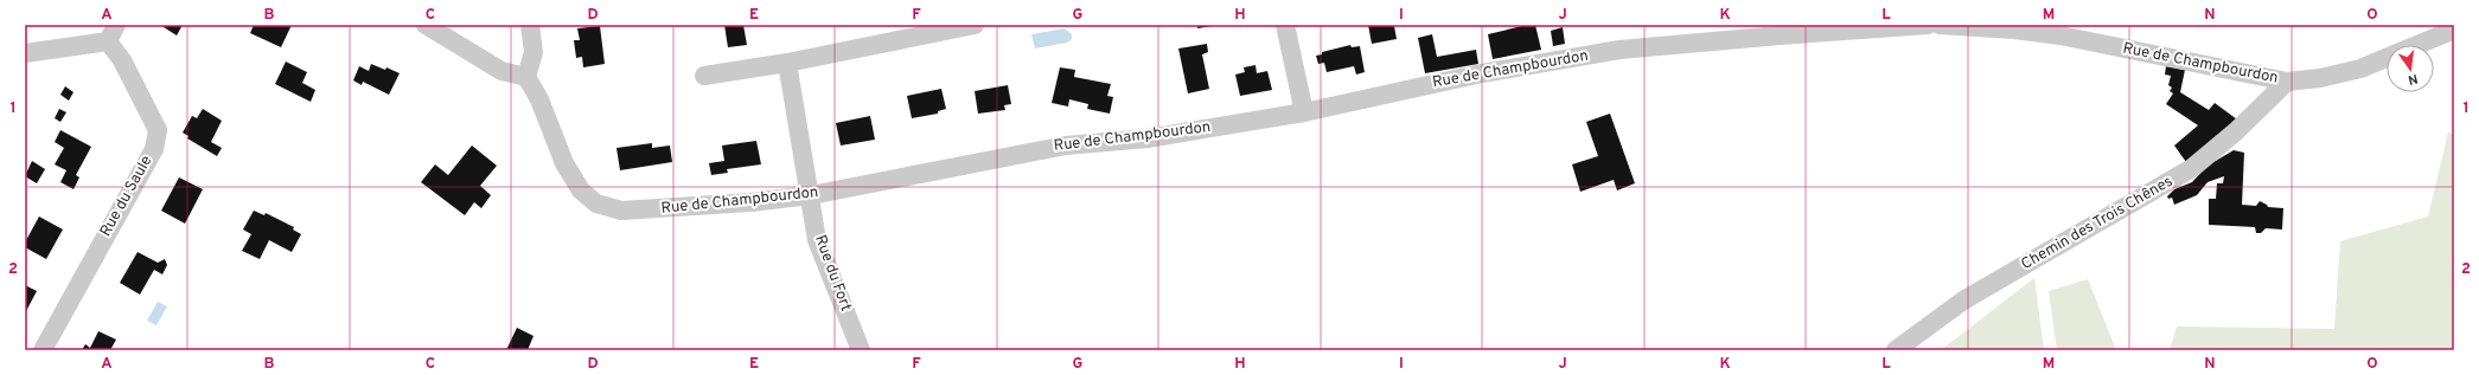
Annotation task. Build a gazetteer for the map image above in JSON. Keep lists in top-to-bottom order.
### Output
{
  "streets": {
    "street": [
      "Rue de Champbourdon",
      "Rue du Saule",
      "Chemin des Trois Chênes",
      "Rue du Fort"
    ]
  },
  "crossings": [
    ["Rue de Champbourdon", "Chemin des Trois Chênes"],
    ["Rue de Champbourdon", "Rue du Fort"]
  ],
  "north": "bottom",
  "grid": {
    "columns": [
      "A",
      "B",
      "C",
      "D",
      "E",
      "F",
      "G",
      "H",
      "I",
      "J",
      "K",
      "L",
      "M",
      "N",
      "O"
    ],
    "rows": ["1", "2"]
  }
}
